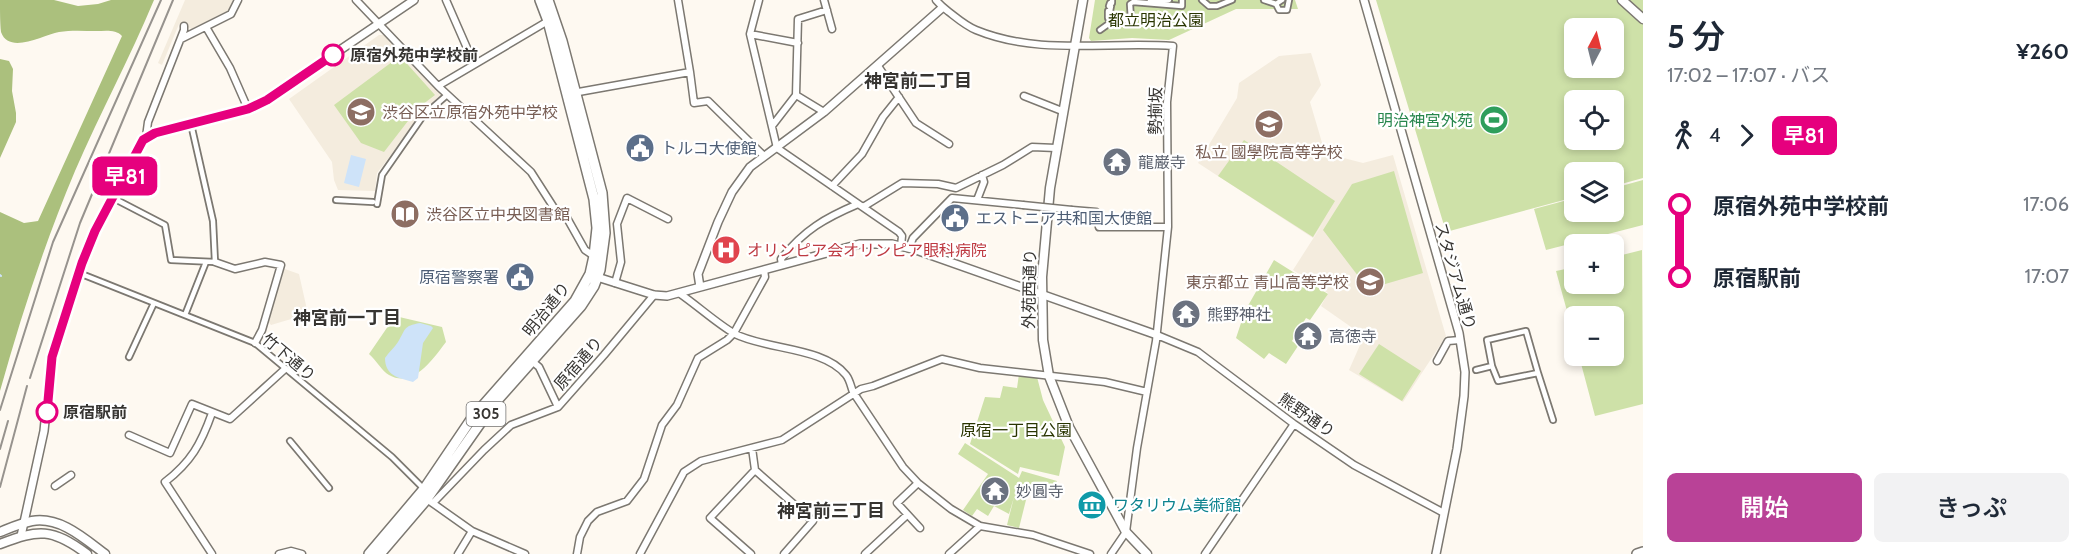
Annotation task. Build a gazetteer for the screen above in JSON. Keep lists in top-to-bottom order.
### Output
{
  "streets": {
    "main road": ["外苑西通り", "明治通り", "305"],
    "street": [
      "勢揃坂",
      "スタジアム通り",
      "竹下通り",
      "原宿通り",
      "熊野通り"
    ]
  },
  "crossings": [
    ["勢揃坂", "外苑西通り"],
    ["勢揃坂", "熊野通り"],
    ["スタジアム通り", "熊野通り"],
    ["明治通り", "竹下通り"],
    ["明治通り", "原宿通り"]
  ],
  "districts": ["神宮前二丁目", "神宮前一丁目", "神宮前三丁目"],
  "parks": ["都立明治公園", "原宿一丁目公園"],
  "places": {
    "other": ["原宿外苑中学校前", "原宿駅前"],
    "school or university": ["渋谷区立原宿外苑中学校", "私立 國學院高等学校", "東京都立 青山高等学校"],
    "sports": ["明治神宮外苑"],
    "public building": ["トルコ大使館", "エストニア共和国大使館", "原宿警察署"],
    "temple": [
      "龍巌寺",
      "熊野神社",
      "高徳寺",
      "妙圓寺"
    ],
    "library": ["渋谷区立中央図書館"],
    "hospital": ["オリンピア会オリンピア眼科病院"],
    "museum": ["ワタリウム美術館"]
  },
  "lines": ["bus line 早81"],
  "north": "top",
  "page": {
    "on_map": "早81",
    "heading": ["5 分", "17:02 – 17:07 · バス", "¥260"],
    "map_buttons": ["+", "−"],
    "legs": ["4", "早81"],
    "list": [
      {
        "name": "原宿外苑中学校前",
        "value": "17:06"
      },
      {
        "name": "原宿駅前",
        "value": "17:07"
      }
    ],
    "buttons": ["開始", "きっぷ"]
  }
}
